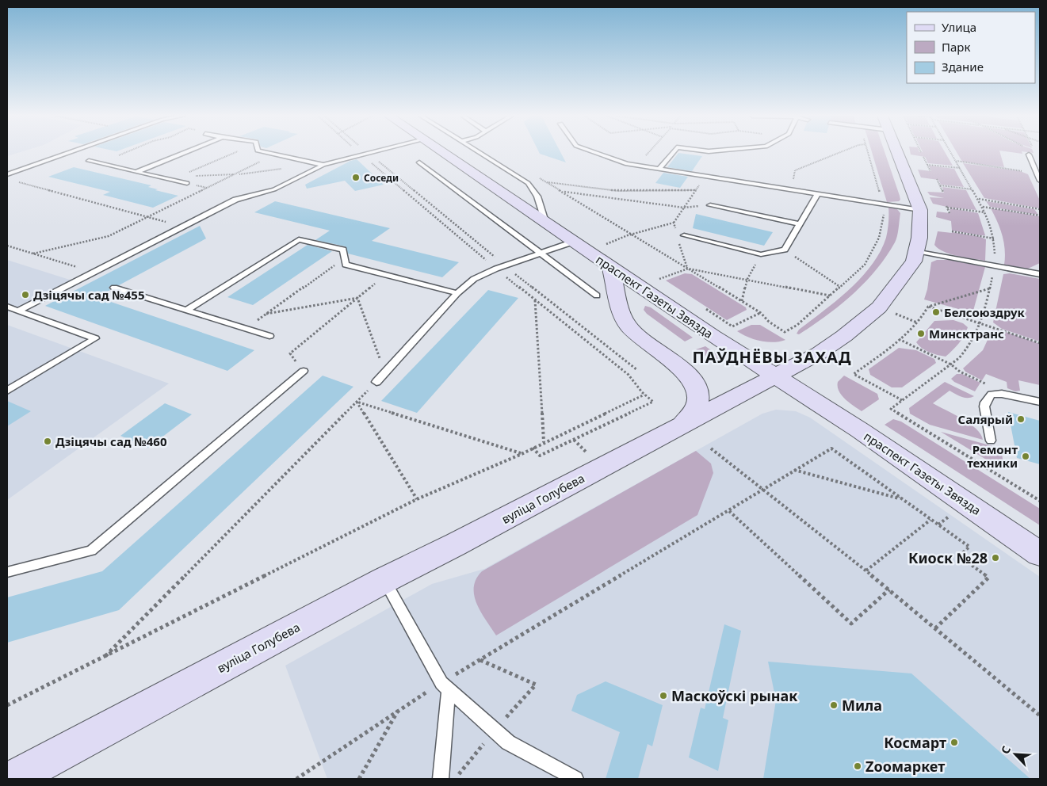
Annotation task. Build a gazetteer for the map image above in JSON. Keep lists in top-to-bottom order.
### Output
{
  "streets": {
    "main road": ["праспект Газеты Звязда", "вуліца Голубева"]
  },
  "crossings": [
    ["праспект Газеты Звязда", "вуліца Голубева"]
  ],
  "districts": ["ПАЎДНЁВЫ ЗАХАД"],
  "places": [
    "Соседи",
    "Дзіцячы сад №455",
    "Белсоюздрук",
    "Минсктранс",
    "Салярый",
    "Дзіцячы сад №460",
    "Ремонт техники",
    "Киоск №28",
    "Маскоўскі рынак",
    "Мила",
    "Космарт",
    "Zooмаркет"
  ],
  "legend": ["Улица", "Парк", "Здание"],
  "north": "top left"
}
